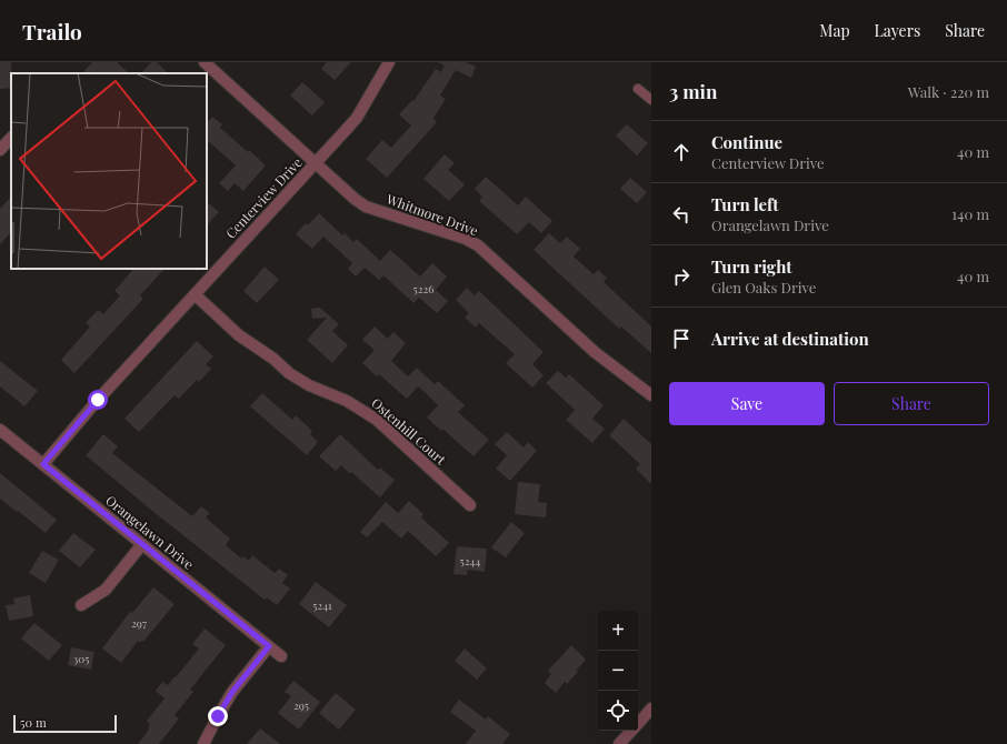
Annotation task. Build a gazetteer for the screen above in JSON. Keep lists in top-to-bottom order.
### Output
{
  "streets": {
    "street": [
      "Centerview Drive",
      "Whitmore Drive",
      "Ostenhill Court",
      "Orangelawn Drive"
    ]
  },
  "crossings": [
    ["Centerview Drive", "Whitmore Drive"],
    ["Centerview Drive", "Ostenhill Court"],
    ["Centerview Drive", "Orangelawn Drive"]
  ],
  "house_numbers": [
    "5226",
    "5244",
    "5241",
    "297",
    "305",
    "295"
  ],
  "scale_bar": "50 m",
  "page": {
    "header": "Trailo",
    "nav": ["Map", "Layers", "Share"],
    "heading": ["3 min", "Walk · 220 m"],
    "list": [
      ["Continue", "Centerview Drive", "40 m"],
      ["Turn left", "Orangelawn Drive", "140 m"],
      ["Turn right", "Glen Oaks Drive", "40 m"],
      "Arrive at destination"
    ],
    "buttons": ["Save", "Share"],
    "map_buttons": ["+", "−"],
    "scale": "50 m"
  }
}
